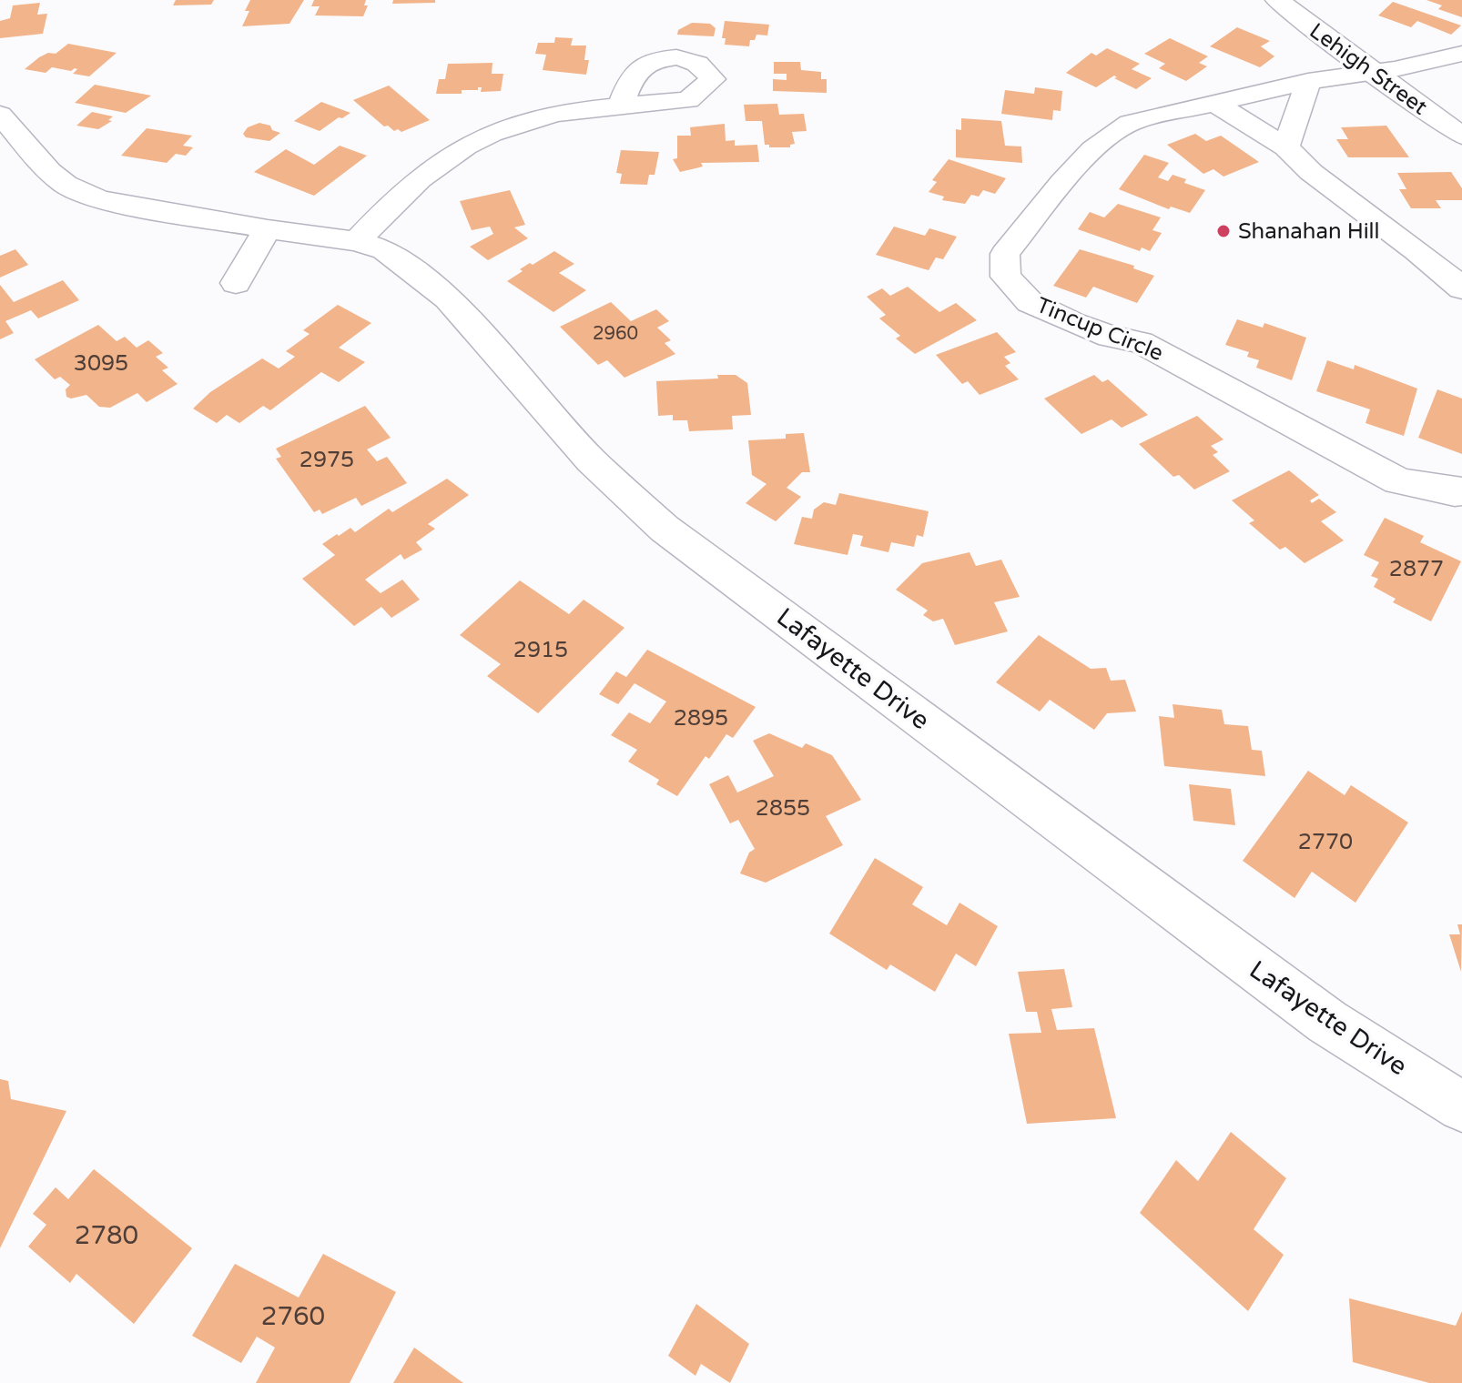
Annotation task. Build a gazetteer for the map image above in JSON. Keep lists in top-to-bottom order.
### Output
{
  "streets": {
    "street": ["Lehigh Street", "Tincup Circle", "Lafayette Drive"]
  },
  "crossings": [
    ["Lehigh Street", "Tincup Circle"]
  ],
  "places": ["Shanahan Hill"],
  "house_numbers": [
    "2960",
    "3095",
    "2975",
    "2877",
    "2915",
    "2895",
    "2855",
    "2770",
    "2780",
    "2760"
  ]
}
